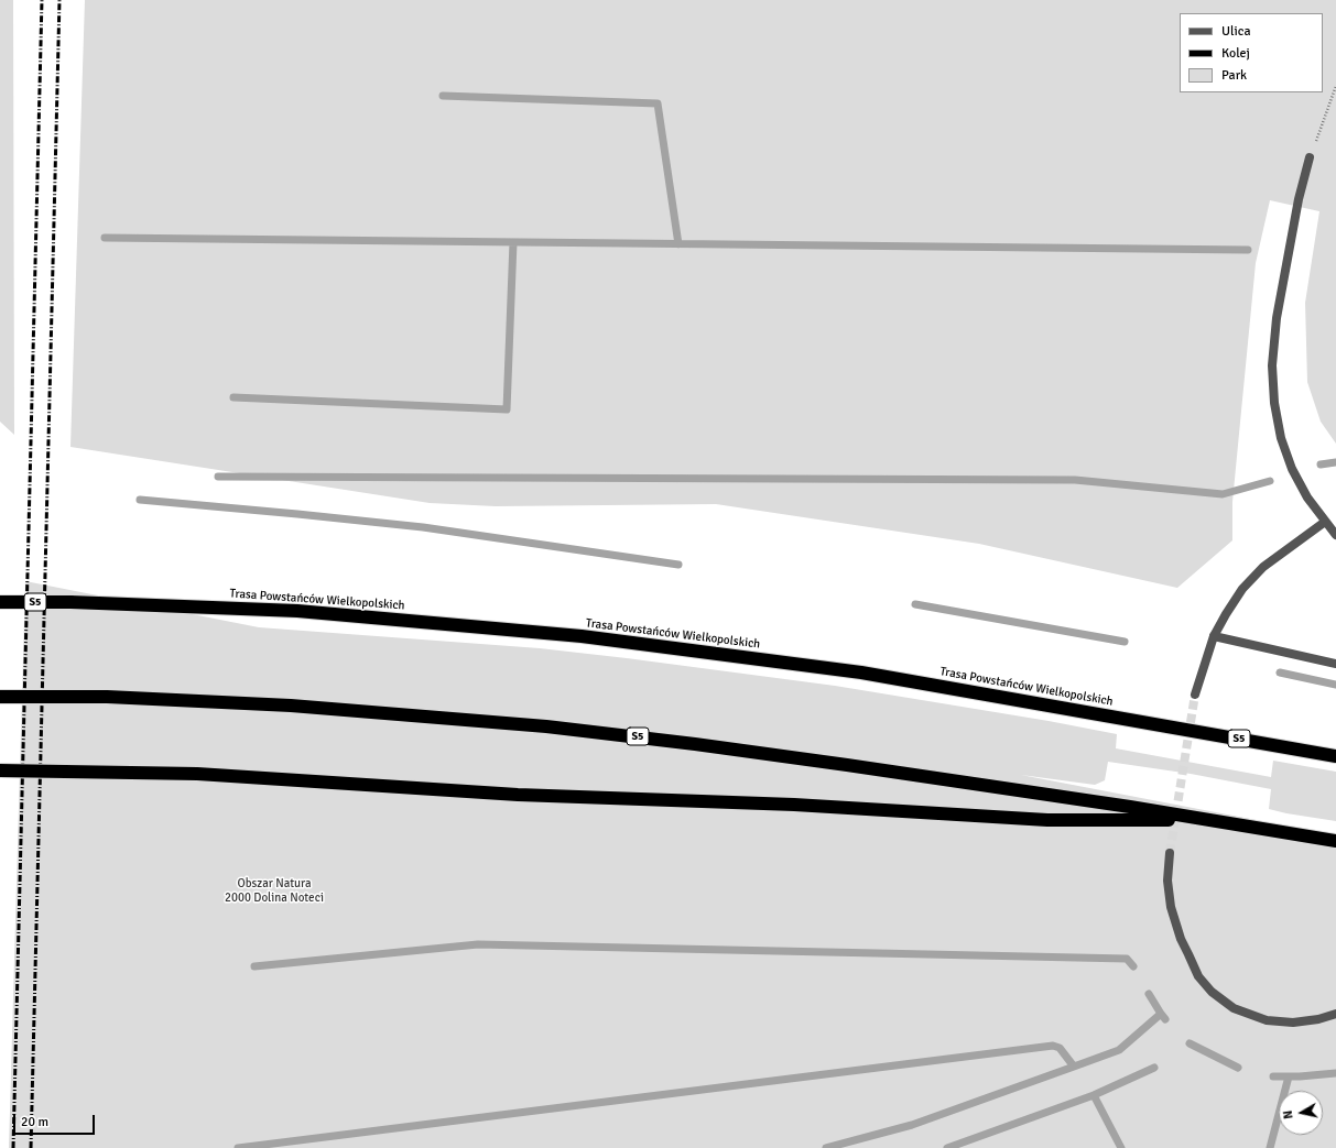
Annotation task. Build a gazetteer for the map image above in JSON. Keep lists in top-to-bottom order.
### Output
{
  "streets": {
    "highway": ["Trasa Powstańców Wielkopolskich", "S5"]
  },
  "parks": ["Obszar Natura 2000 Dolina Noteci"],
  "legend": ["Ulica", "Kolej", "Park"],
  "scale_bar": "20 m",
  "north": "left"
}
